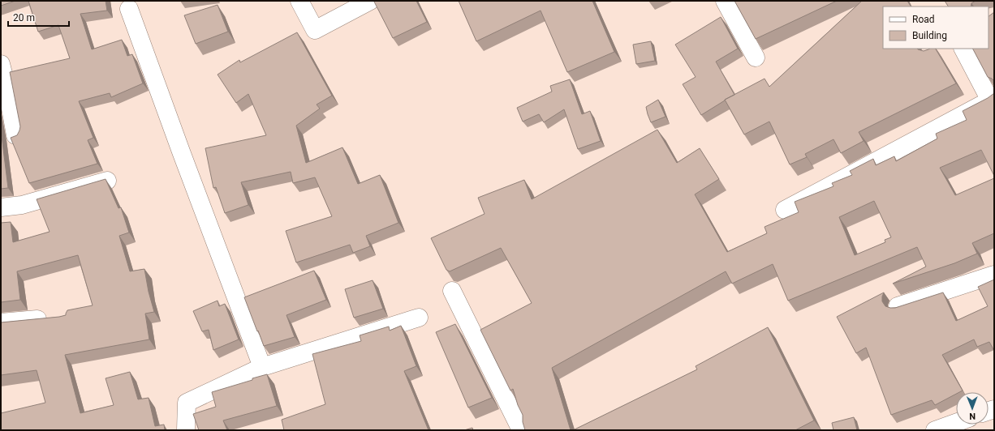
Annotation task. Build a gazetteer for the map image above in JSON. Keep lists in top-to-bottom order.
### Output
{
  "legend": ["Road", "Building"],
  "scale_bar": "20 m",
  "north": "bottom"
}
